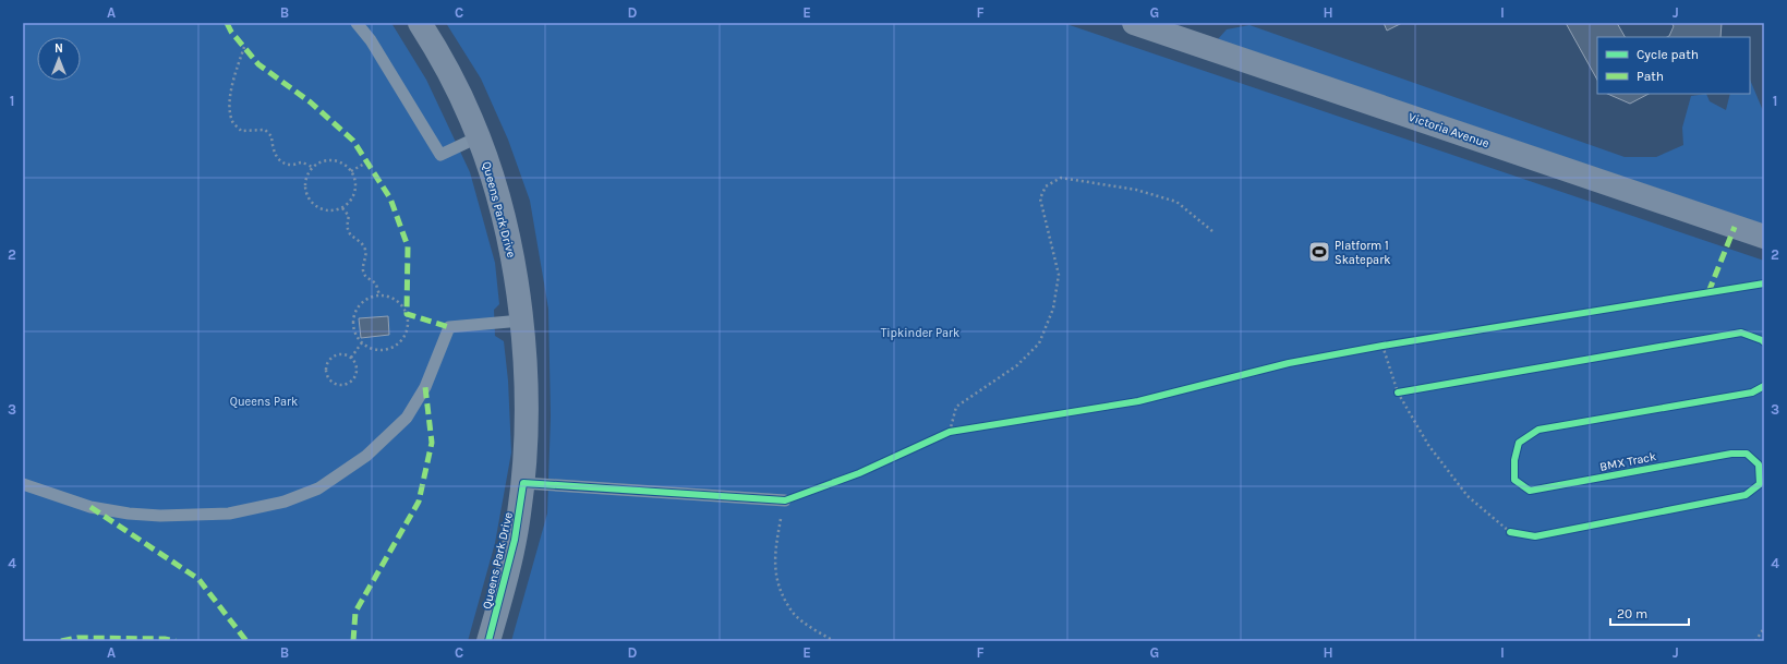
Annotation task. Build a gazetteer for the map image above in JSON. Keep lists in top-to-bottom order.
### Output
{
  "streets": {
    "street": ["Victoria Avenue", "Queens Park Drive"],
    "cycle path": ["BMX Track"]
  },
  "parks": ["Tipkinder Park", "Queens Park"],
  "places": {
    "sports": ["Platform 1 Skatepark"]
  },
  "legend": ["Cycle path", "Path"],
  "scale_bar": "20 m",
  "north": "top",
  "grid": {
    "columns": [
      "A",
      "B",
      "C",
      "D",
      "E",
      "F",
      "G",
      "H",
      "I",
      "J"
    ],
    "rows": [
      "1",
      "2",
      "3",
      "4"
    ]
  }
}
